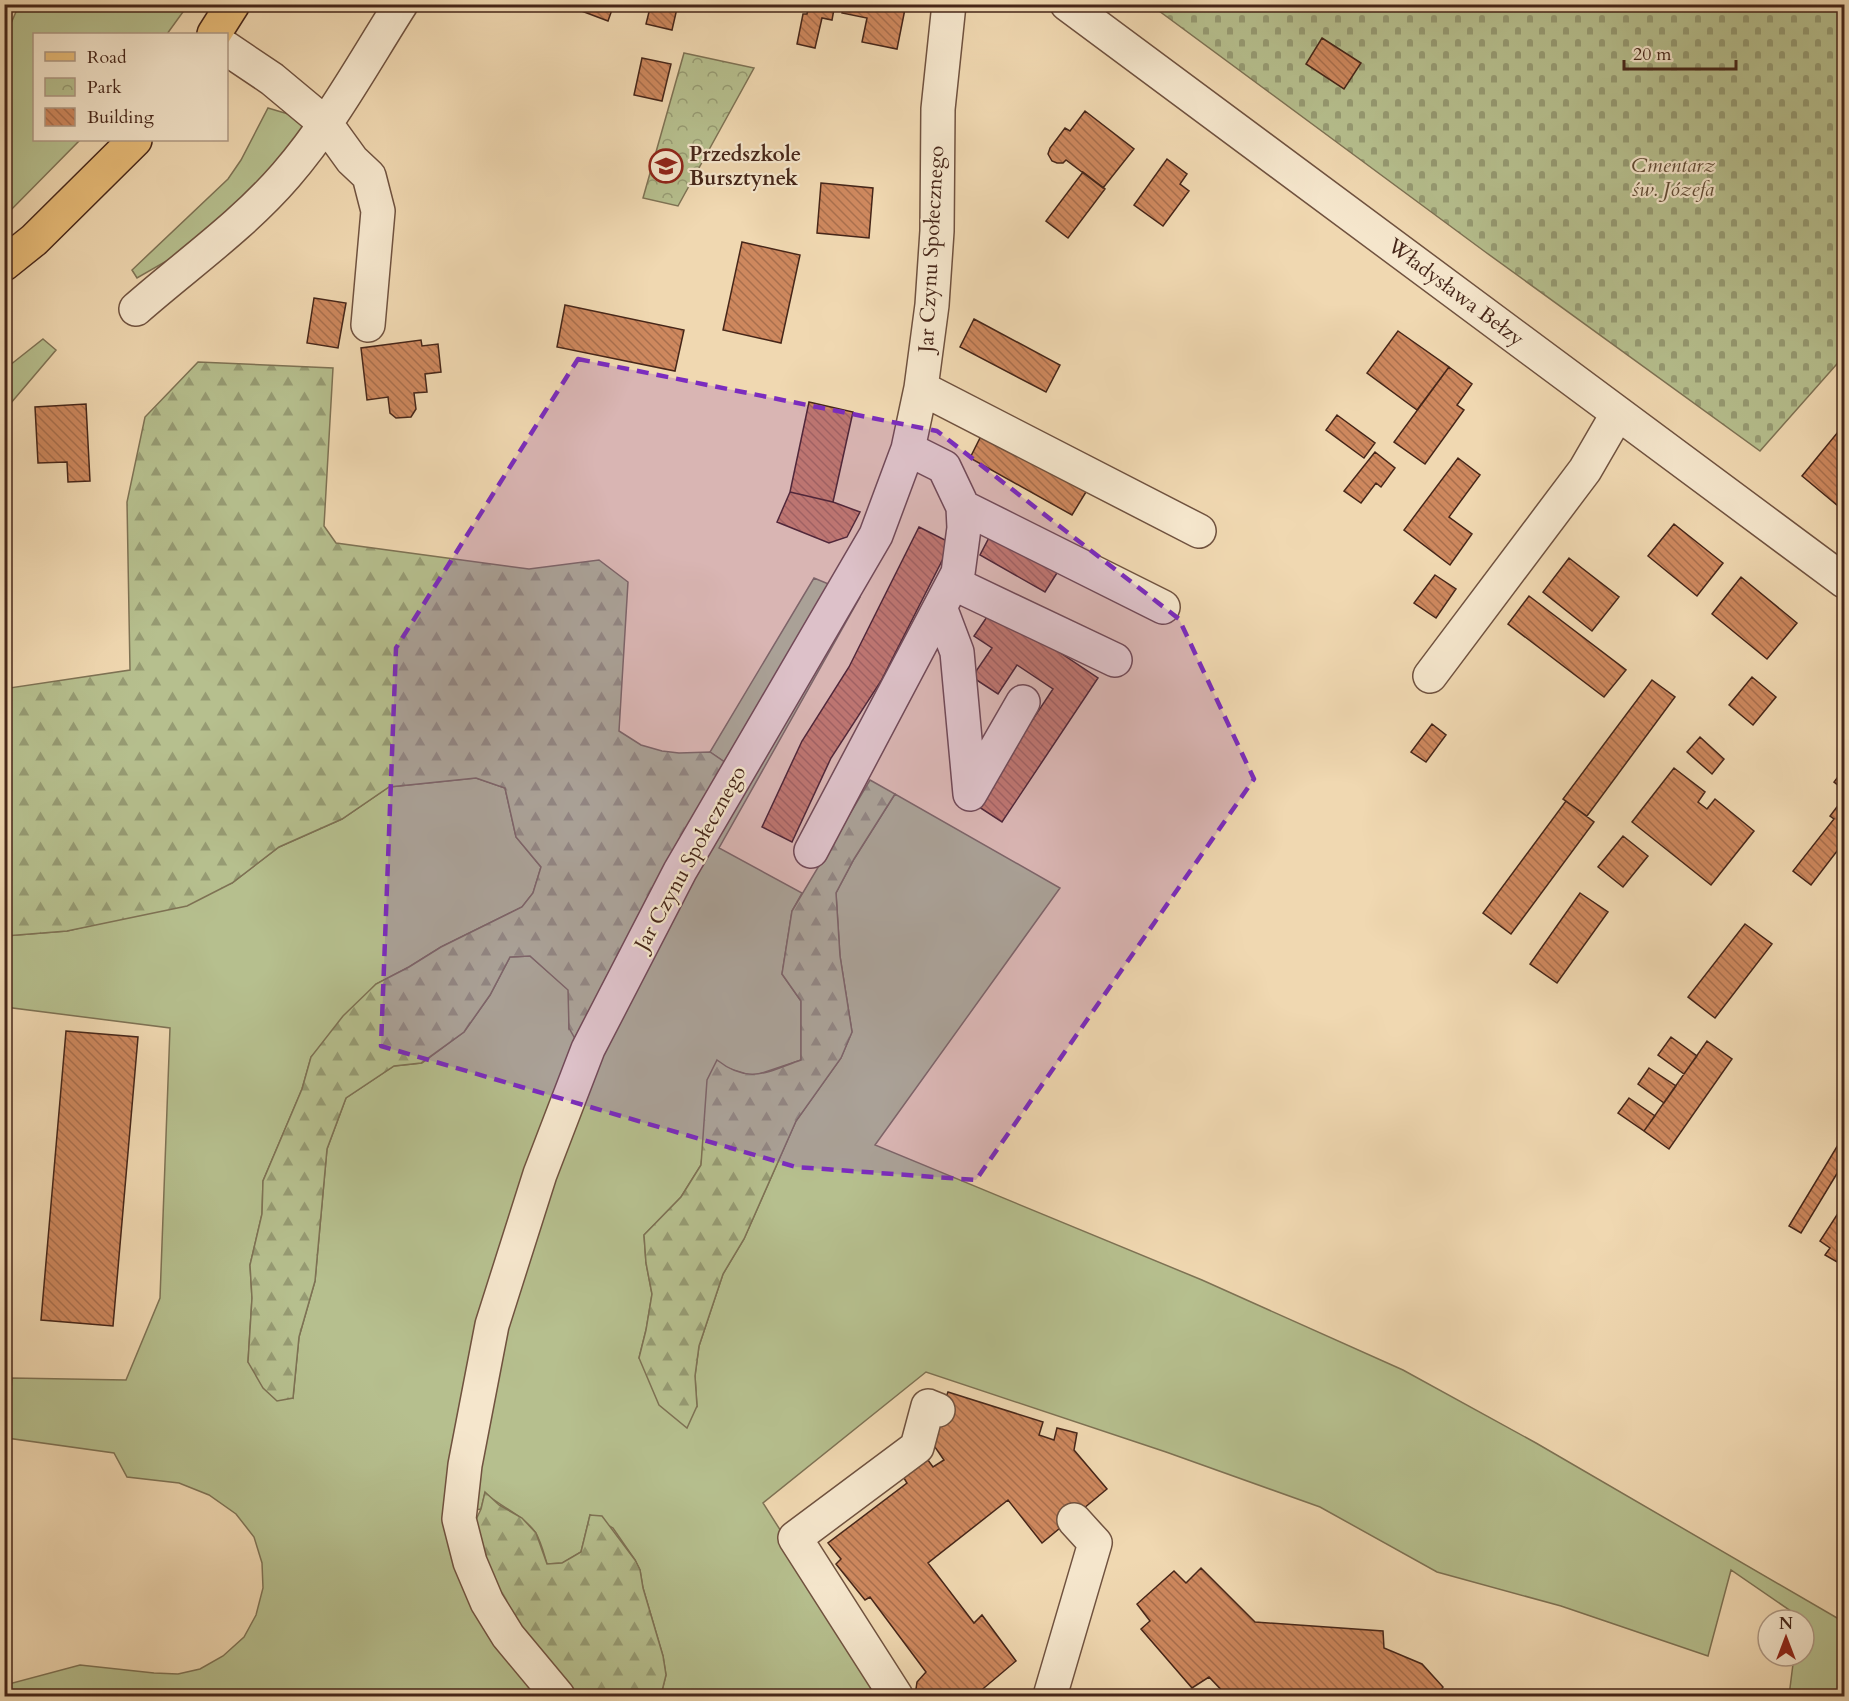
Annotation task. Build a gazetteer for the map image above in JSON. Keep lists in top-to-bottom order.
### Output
{
  "streets": {
    "street": ["Jar Czynu Społecznego", "Władysława Bełzy"]
  },
  "parks": ["Cmentarz św. Józefa"],
  "places": {
    "school or university": ["Przedszkole Bursztynek"]
  },
  "legend": ["Road", "Park", "Building"],
  "scale_bar": "20 m",
  "north": "top"
}
